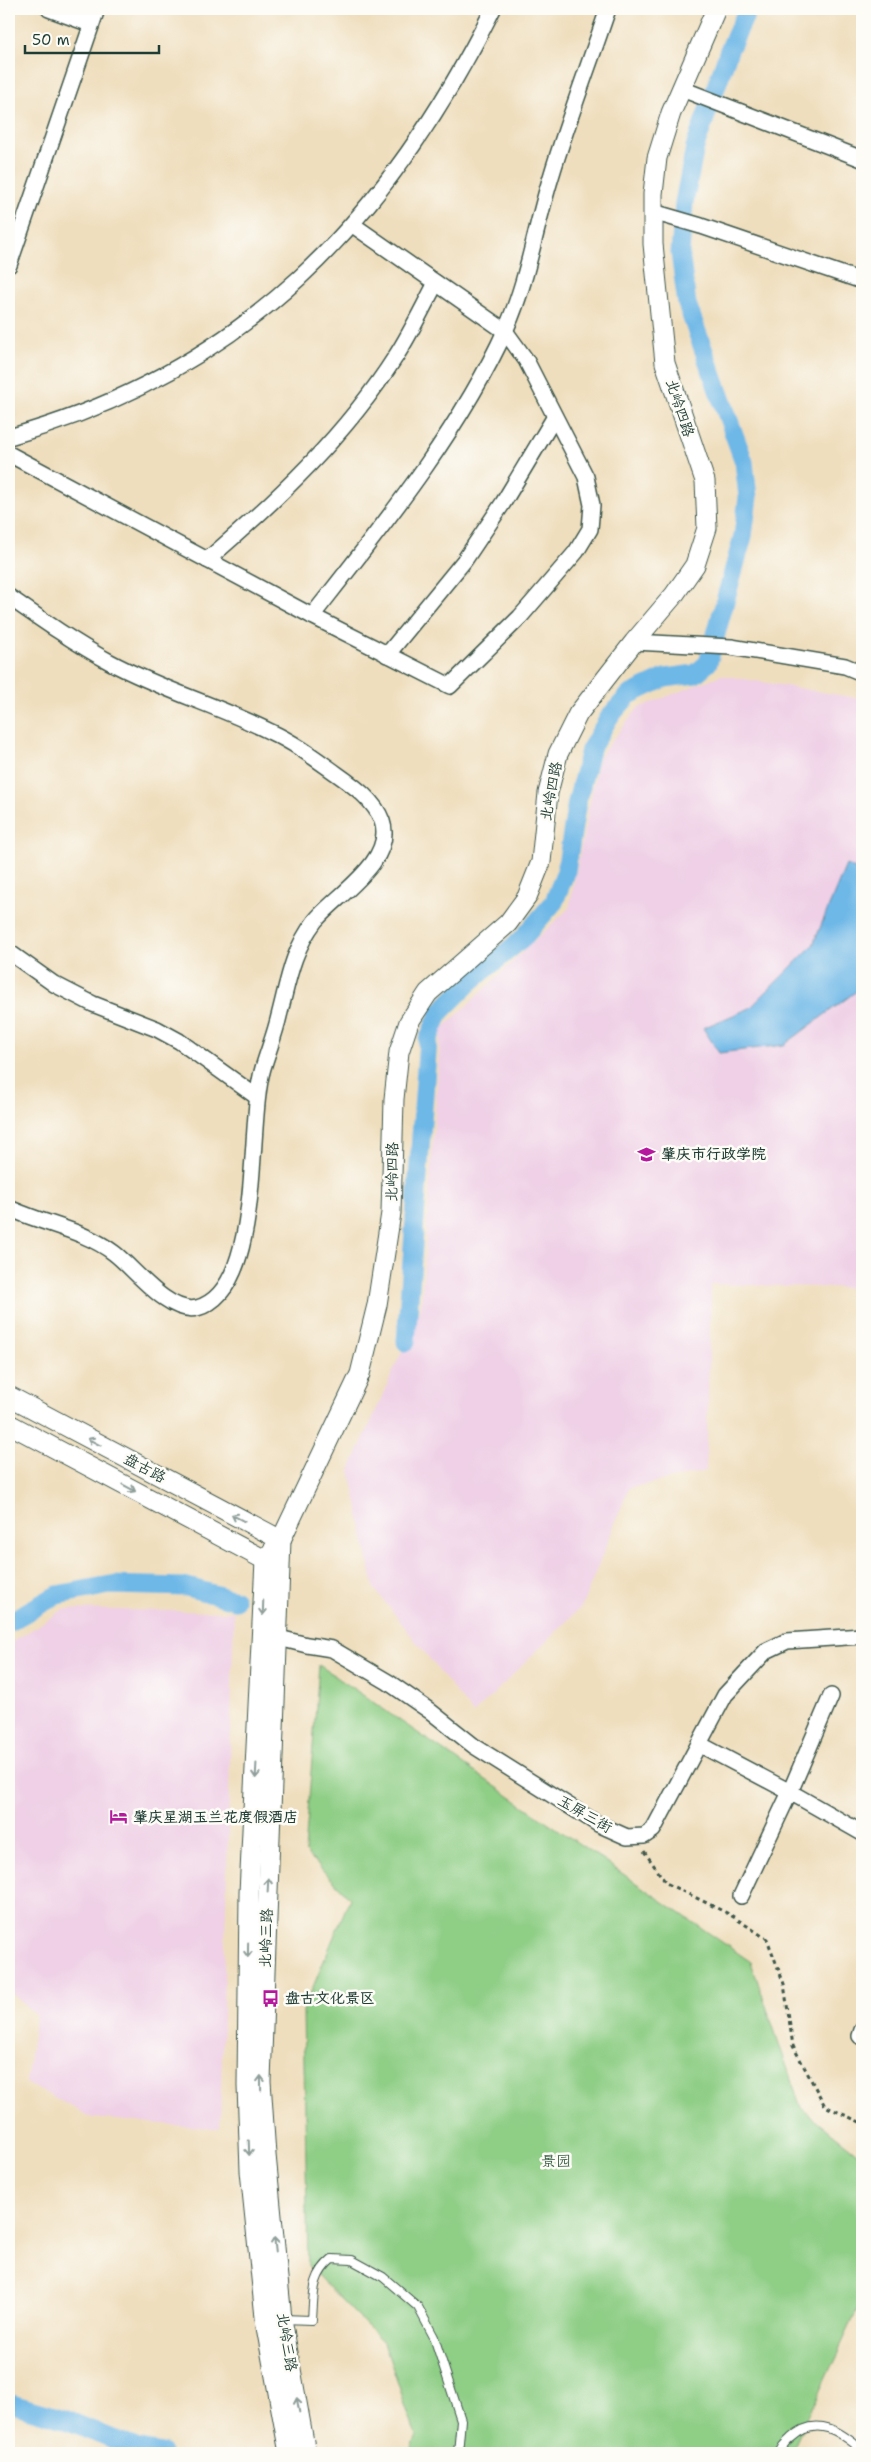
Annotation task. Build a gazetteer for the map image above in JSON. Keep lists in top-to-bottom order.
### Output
{
  "streets": {
    "street": [
      "北岭四路",
      "盘古路",
      "玉屏三街",
      "北岭三路"
    ]
  },
  "crossings": [
    ["北岭四路", "盘古路"],
    ["北岭四路", "北岭三路"],
    ["盘古路", "北岭三路"],
    ["玉屏三街", "北岭三路"]
  ],
  "parks": ["景园"],
  "places": {
    "school or university": ["肇庆市行政学院"],
    "hotel": ["肇庆星湖玉兰花度假酒店"],
    "bus stop": ["盘古文化景区"]
  },
  "scale_bar": "50 m"
}
